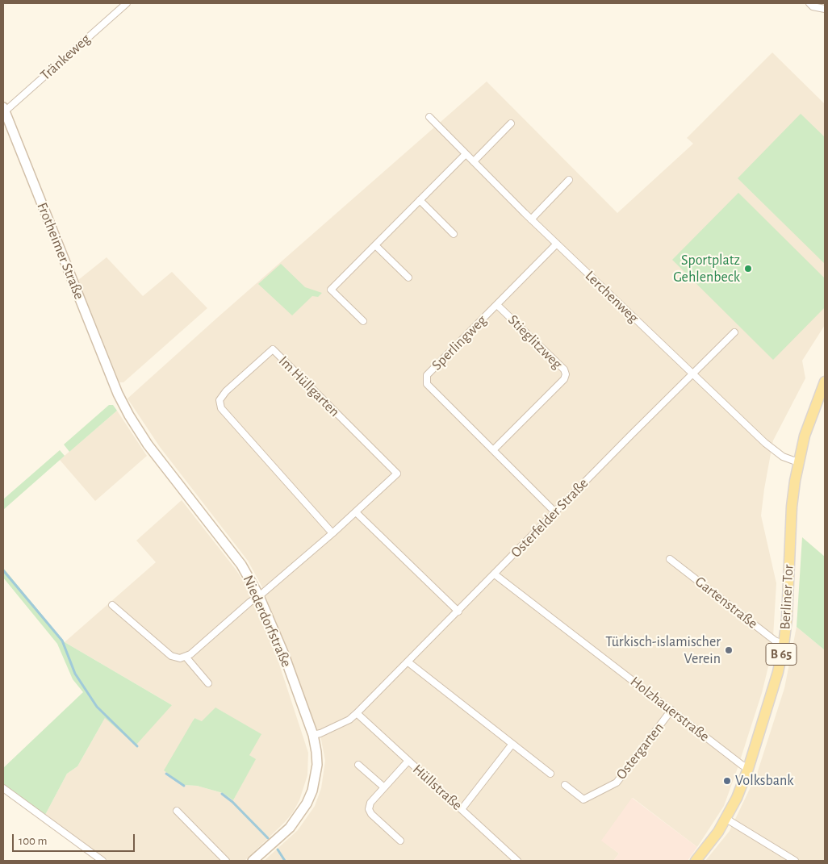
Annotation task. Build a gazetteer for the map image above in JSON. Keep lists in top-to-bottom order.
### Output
{
  "streets": {
    "main road": [
      "Frotheimer Straße",
      "Berliner Tor",
      "Niederdorfstraße",
      "B 65"
    ],
    "street": [
      "Tränkeweg",
      "Lerchenweg",
      "Stieglitzweg",
      "Sperlingweg",
      "Im Hüllgarten",
      "Osterfelder Straße",
      "Gartenstraße",
      "Holzhauerstraße",
      "Ostergarten",
      "Hüllstraße"
    ]
  },
  "crossings": [
    ["Tränkeweg", "Frotheimer Straße"],
    ["Frotheimer Straße", "Niederdorfstraße"],
    ["Lerchenweg", "Sperlingweg"],
    ["Lerchenweg", "Osterfelder Straße"],
    ["Lerchenweg", "Berliner Tor"],
    ["Lerchenweg", "B 65"],
    ["Stieglitzweg", "Sperlingweg"],
    ["Sperlingweg", "Osterfelder Straße"],
    ["Im Hüllgarten", "Niederdorfstraße"],
    ["Osterfelder Straße", "Niederdorfstraße"],
    ["Osterfelder Straße", "Holzhauerstraße"],
    ["Osterfelder Straße", "Hüllstraße"],
    ["Berliner Tor", "Gartenstraße"],
    ["Berliner Tor", "B 65"],
    ["Berliner Tor", "Holzhauerstraße"],
    ["Holzhauerstraße", "Ostergarten"]
  ],
  "places": ["Sportplatz Gehlenbeck", "Türkisch-islamischer Verein", "Volksbank"],
  "scale_bar": "100 m"
}
